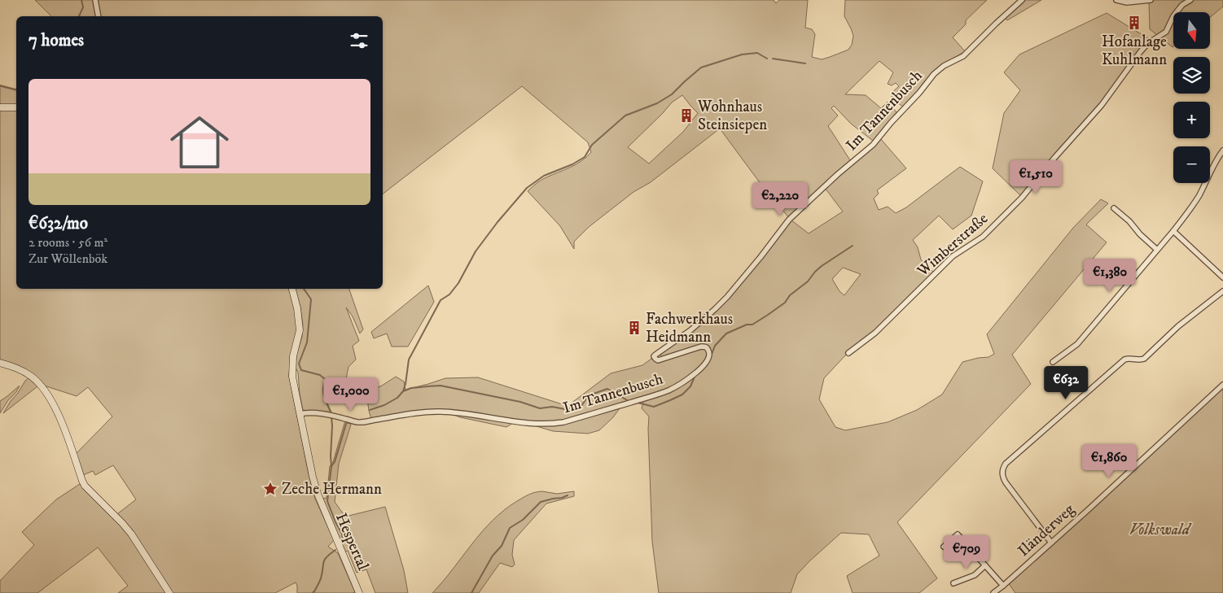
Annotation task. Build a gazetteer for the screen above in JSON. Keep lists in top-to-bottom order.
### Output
{
  "streets": {
    "main road": ["Hespertal"],
    "street": ["Im Tannenbusch", "Wimberstraße", "Iländerweg"]
  },
  "crossings": [
    ["Im Tannenbusch", "Hespertal"]
  ],
  "parks": ["Volkswald"],
  "places": {
    "building": ["Hofanlage Kuhlmann", "Wohnhaus Steinsiepen", "Fachwerkhaus Heidmann"],
    "place": ["Zeche Hermann"]
  },
  "north": "bottom",
  "page": {
    "map_buttons": ["+", "−"],
    "heading": "7 homes",
    "list": [
      {
        "name": "€632/mo",
        "note": "2 rooms · 56 m² · Zur Wöllenbök"
      }
    ],
    "price": [
      "€1,510",
      "€2,220",
      "€1,380",
      "€632",
      "€1,000",
      "€1,860",
      "€709"
    ]
  }
}
